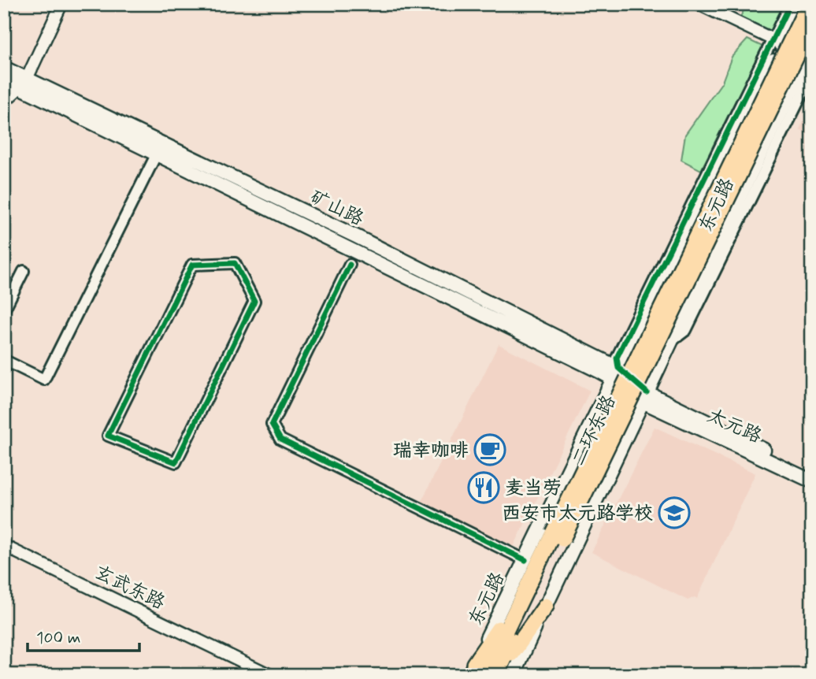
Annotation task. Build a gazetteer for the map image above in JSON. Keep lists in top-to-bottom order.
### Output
{
  "streets": {
    "highway": ["二环东路"],
    "main road": ["东元路", "矿山路", "太元路"],
    "street": ["玄武东路"]
  },
  "crossings": [
    ["东元路", "矿山路"],
    ["东元路", "太元路"],
    ["矿山路", "太元路"]
  ],
  "places": {
    "cafe": ["瑞幸咖啡"],
    "restaurant": ["麦当劳"],
    "school or university": ["西安市太元路学校"]
  },
  "scale_bar": "100 m"
}
